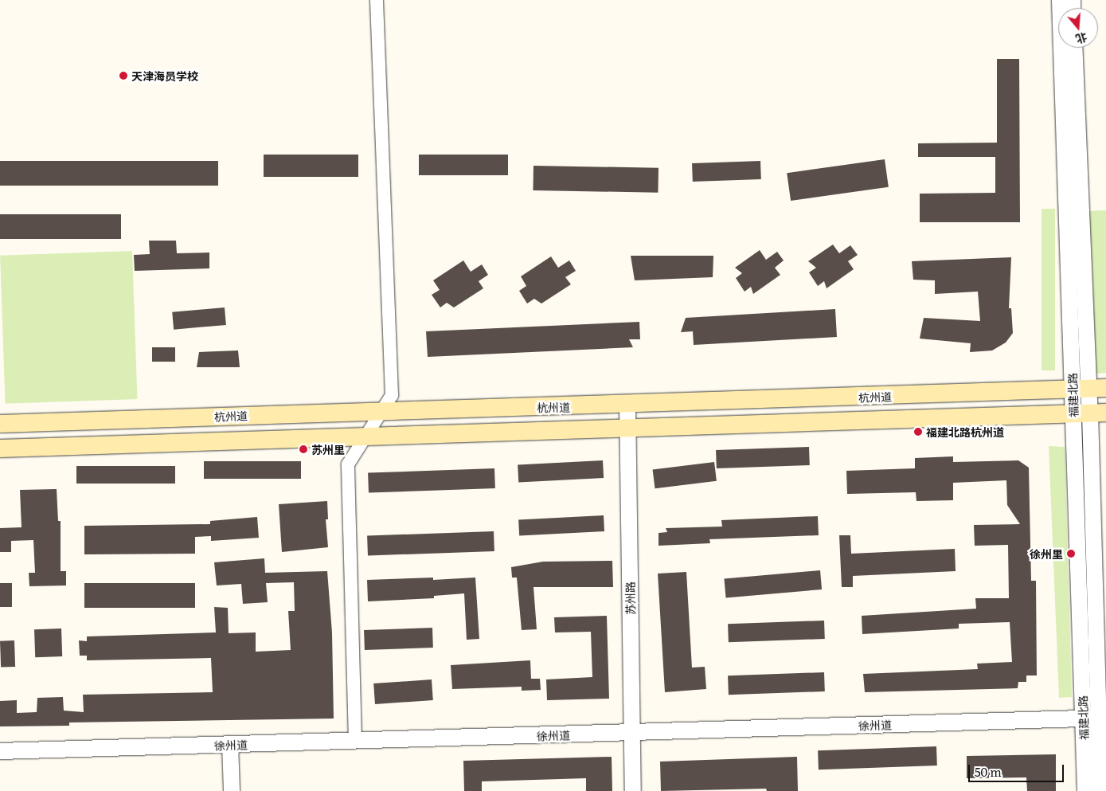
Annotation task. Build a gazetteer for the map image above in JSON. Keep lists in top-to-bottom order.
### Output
{
  "streets": {
    "main road": ["杭州道"],
    "street": ["福建北路", "苏州路", "徐州道"]
  },
  "crossings": [
    ["福建北路", "杭州道"],
    ["福建北路", "徐州道"],
    ["杭州道", "苏州路"],
    ["苏州路", "徐州道"]
  ],
  "places": [
    "天津海员学校",
    "福建北路杭州道",
    "苏州里",
    "徐州里"
  ],
  "scale_bar": "50 m",
  "north": "bottom"
}
